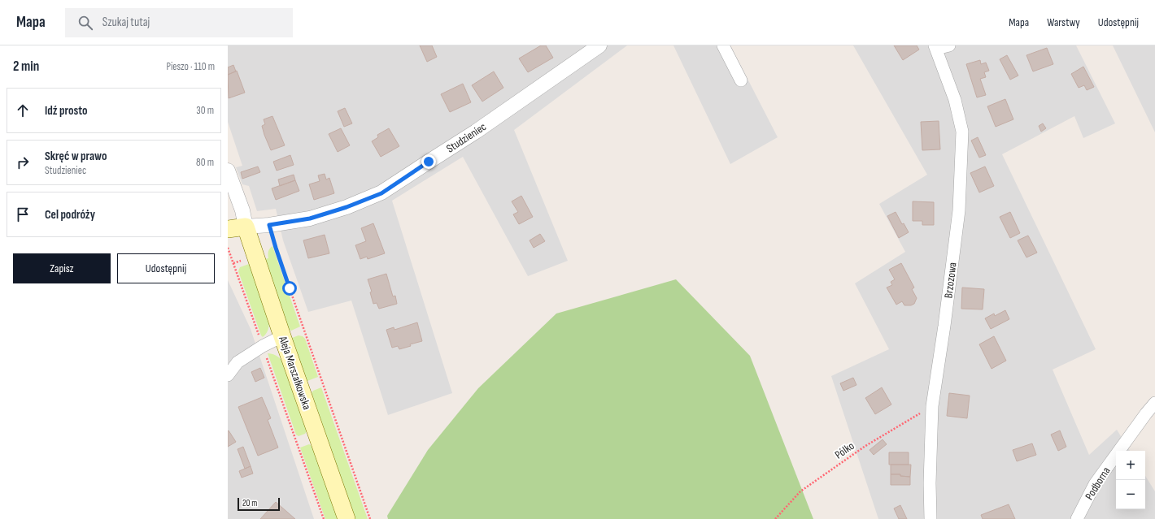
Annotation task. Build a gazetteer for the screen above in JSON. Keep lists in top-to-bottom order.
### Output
{
  "streets": {
    "main road": ["Studzieniec", "Aleja Marszałkowska"],
    "street": ["Brzozowa", "Podborna"],
    "path": ["Pólko"]
  },
  "crossings": [
    ["Studzieniec", "Aleja Marszałkowska"],
    ["Brzozowa", "Pólko"]
  ],
  "scale_bar": "20 m",
  "page": {
    "header": "Mapa",
    "search": "Szukaj tutaj",
    "nav": ["Mapa", "Warstwy", "Udostępnij"],
    "heading": ["2 min", "Pieszo · 110 m"],
    "list": [
      ["Idź prosto", "30 m"],
      ["Skręć w prawo", "Studzieniec", "80 m"],
      "Cel podróży"
    ],
    "buttons": ["Zapisz", "Udostępnij"],
    "map_buttons": ["+", "−"],
    "scale": "20 m"
  }
}
